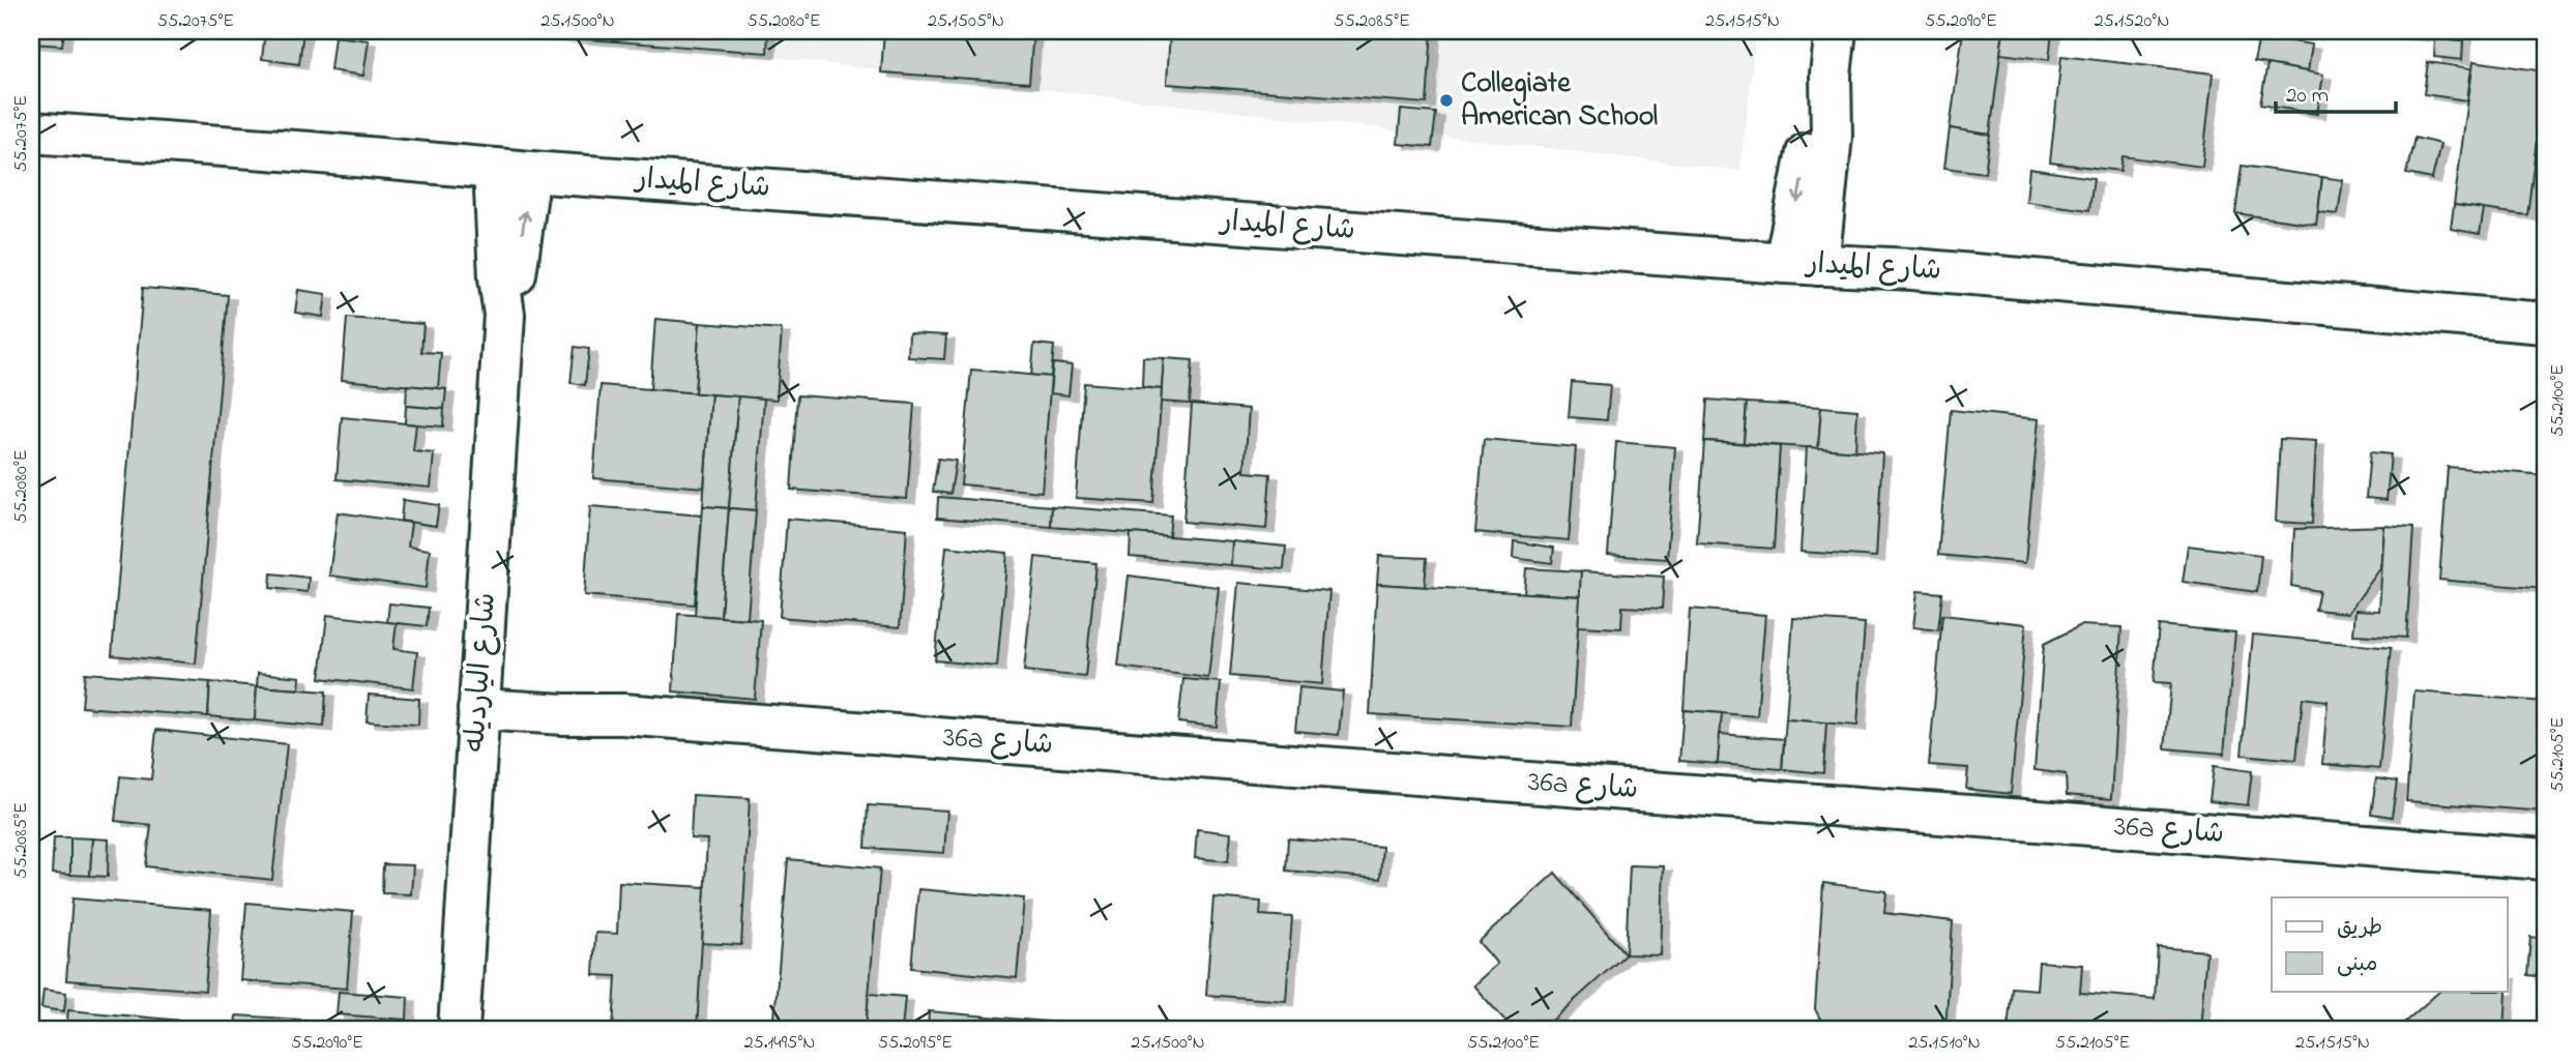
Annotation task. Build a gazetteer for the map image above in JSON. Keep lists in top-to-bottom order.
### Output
{
  "streets": {
    "street": ["شارع الميدار", "شارع اليارديله", "36a شارع"]
  },
  "crossings": [
    ["شارع الميدار", "شارع اليارديله"],
    ["شارع اليارديله", "36a شارع"]
  ],
  "places": ["Collegiate American School"],
  "legend": ["طريق", "مبنى"],
  "scale_bar": "20 m",
  "coordinates": [
    "55.2075°E",
    "25.1500°N",
    "55.2080°E",
    "25.1505°N",
    "55.2085°E",
    "25.1515°N",
    "55.2090°E",
    "25.1520°N",
    "55.2100°E",
    "55.2105°E",
    "25.1495°N",
    "55.2095°E",
    "25.1510°N"
  ]
}
